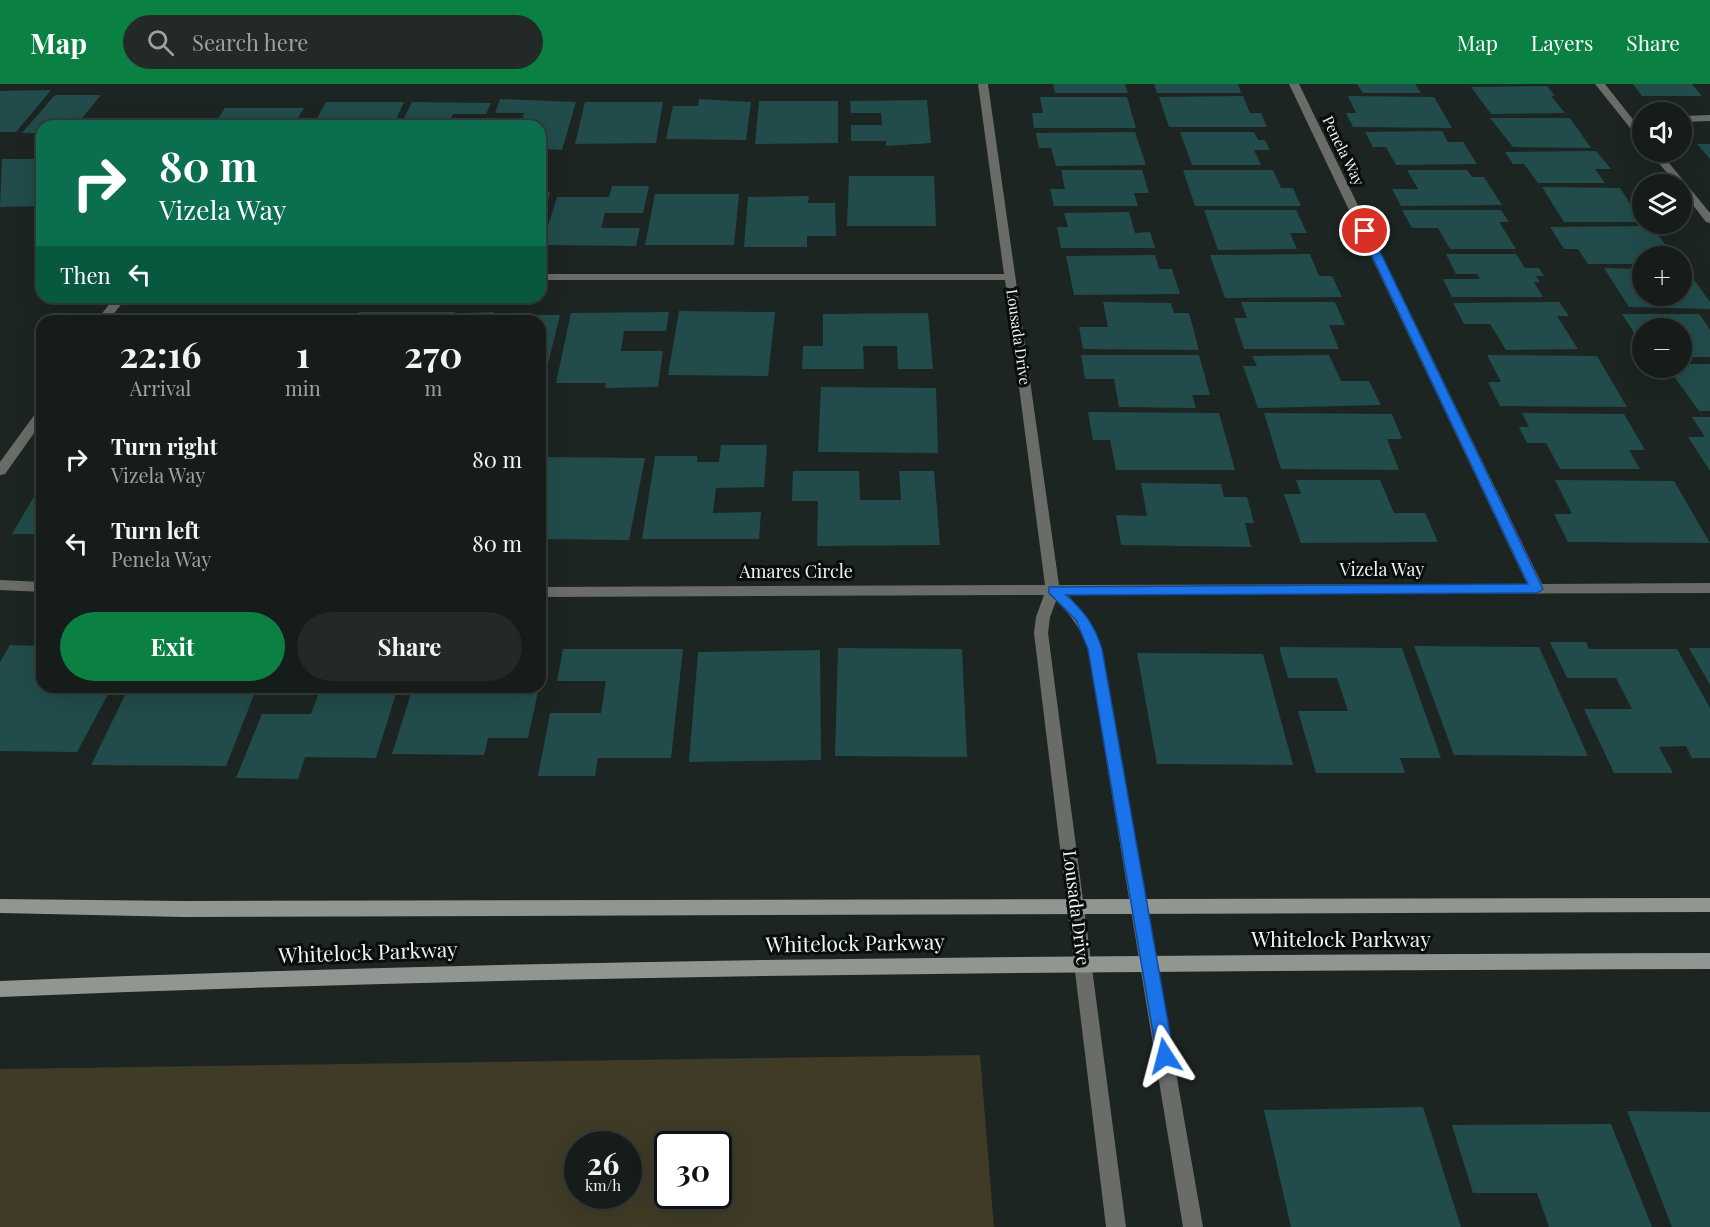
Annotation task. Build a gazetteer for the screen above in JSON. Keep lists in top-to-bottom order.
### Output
{
  "streets": {
    "main road": ["Whitelock Parkway"],
    "street": [
      "Penela Way",
      "Lousada Drive",
      "Vizela Way",
      "Amares Circle"
    ]
  },
  "crossings": [
    ["Penela Way", "Vizela Way"],
    ["Lousada Drive", "Vizela Way"],
    ["Lousada Drive", "Amares Circle"],
    ["Lousada Drive", "Whitelock Parkway"],
    ["Vizela Way", "Amares Circle"]
  ],
  "page": {
    "header": "Map",
    "search": "Search here",
    "nav": ["Map", "Layers", "Share"],
    "map_buttons": ["+", "−"],
    "turn": ["80 m", "Vizela Way"],
    "then": "Then",
    "eta": [
      "22:16",
      "Arrival",
      "1",
      "min",
      "270",
      "m"
    ],
    "list": [
      {
        "name": "Turn right",
        "note": "Vizela Way",
        "value": "80 m"
      },
      {
        "name": "Turn left",
        "note": "Penela Way",
        "value": "80 m"
      }
    ],
    "buttons": ["Exit", "Share"],
    "speed": "26 km/h",
    "limit": "30"
  }
}
